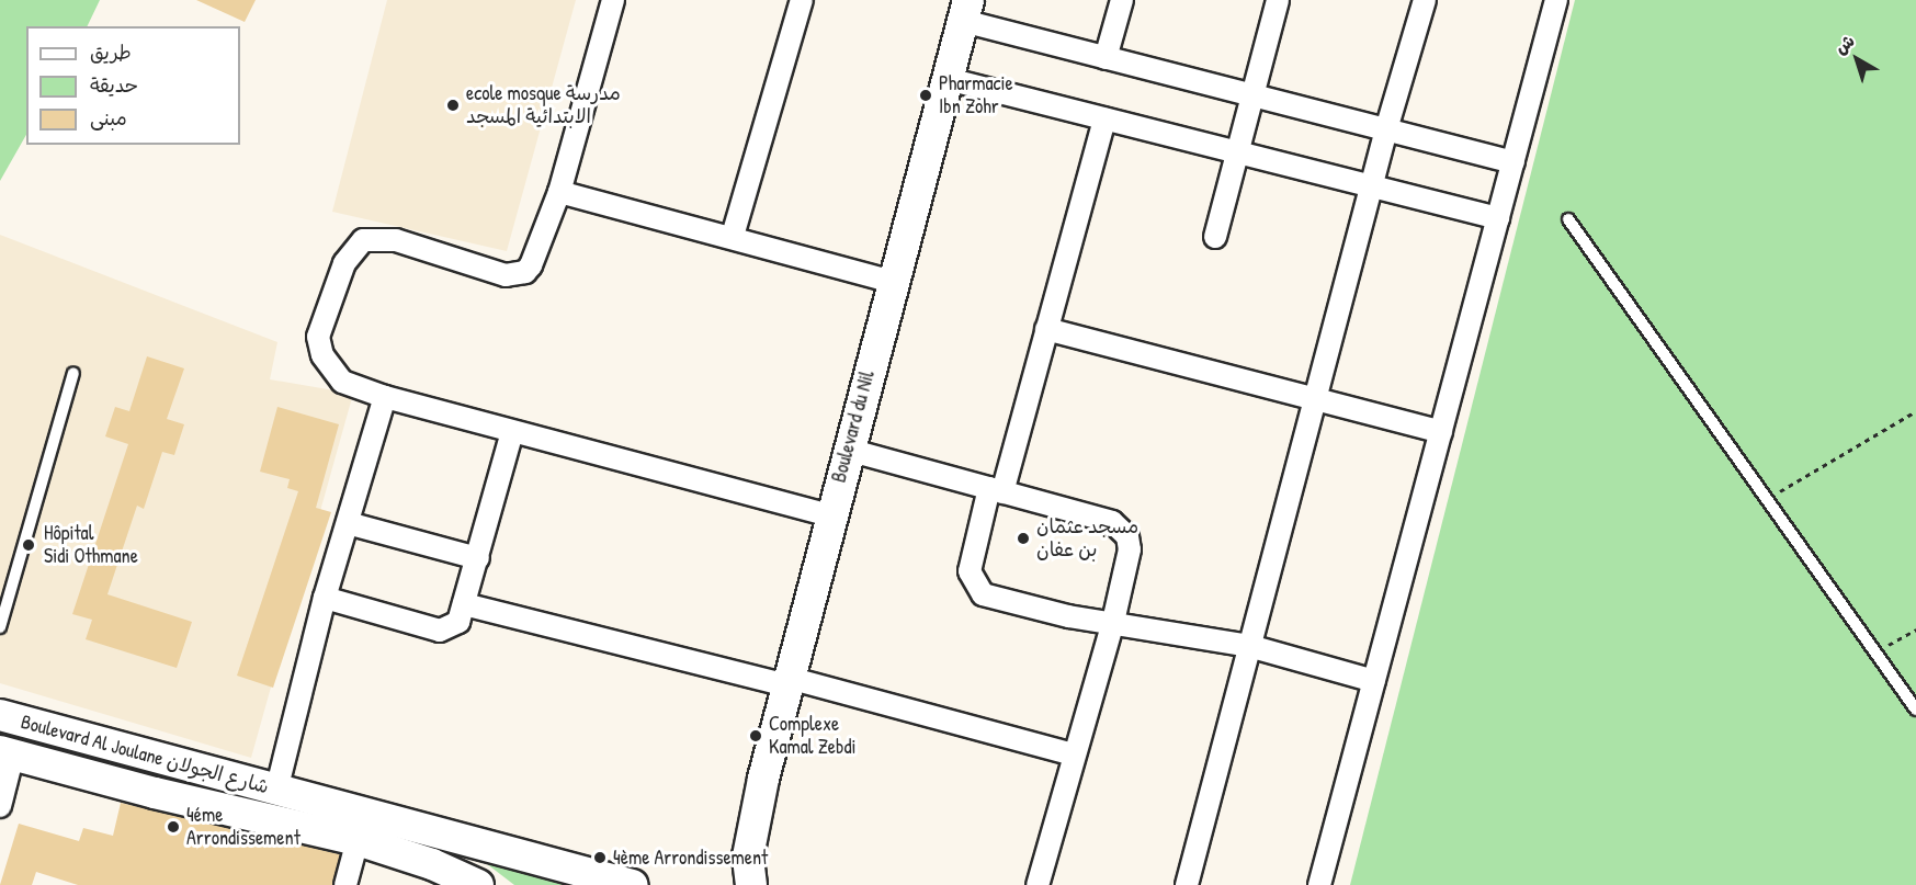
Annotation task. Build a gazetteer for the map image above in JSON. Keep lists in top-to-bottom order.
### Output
{
  "streets": {
    "main road": ["Boulevard du Nil", "Boulevard Al Joulane شارع الجولان"]
  },
  "places": [
    "Pharmacie Ibn Zohr",
    "ecole mosque مدرسة الابتدائية المسجد",
    "مسجد عثمان بن عفان",
    "Hôpital Sidi Othmane",
    "Complexe Kamal Zebdi",
    "4éme Arrondissement",
    "4ème Arrondissement"
  ],
  "legend": ["طريق", "حديقة", "مبنى"],
  "north": "top left"
}
